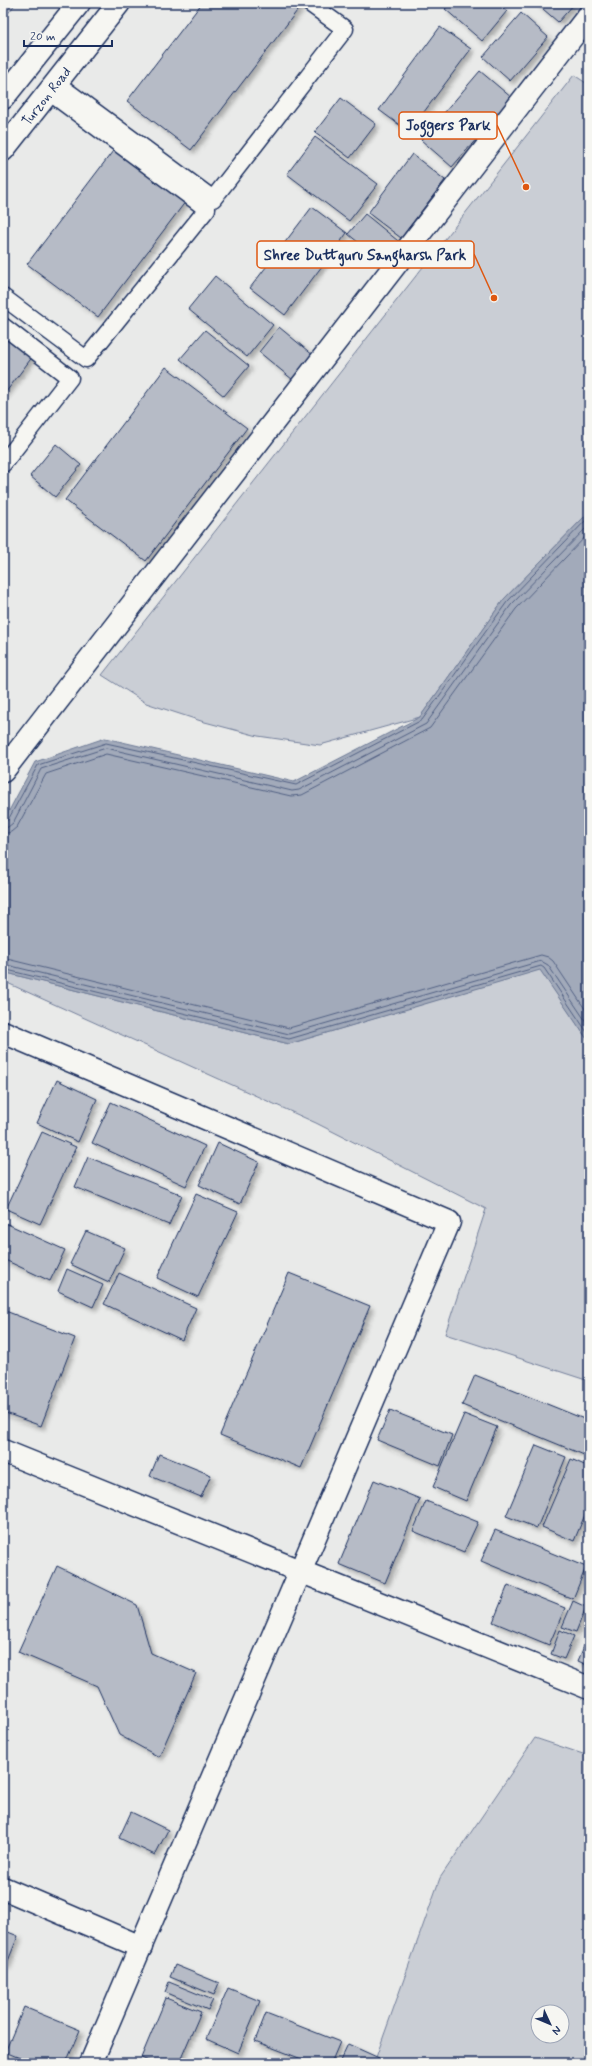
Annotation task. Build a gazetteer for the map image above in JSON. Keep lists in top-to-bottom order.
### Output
{
  "streets": {
    "street": ["Turzon Road"]
  },
  "places": ["Joggers Park", "Shree Duttguru Sangharsh Park"],
  "scale_bar": "20 m",
  "north": "bottom right"
}
